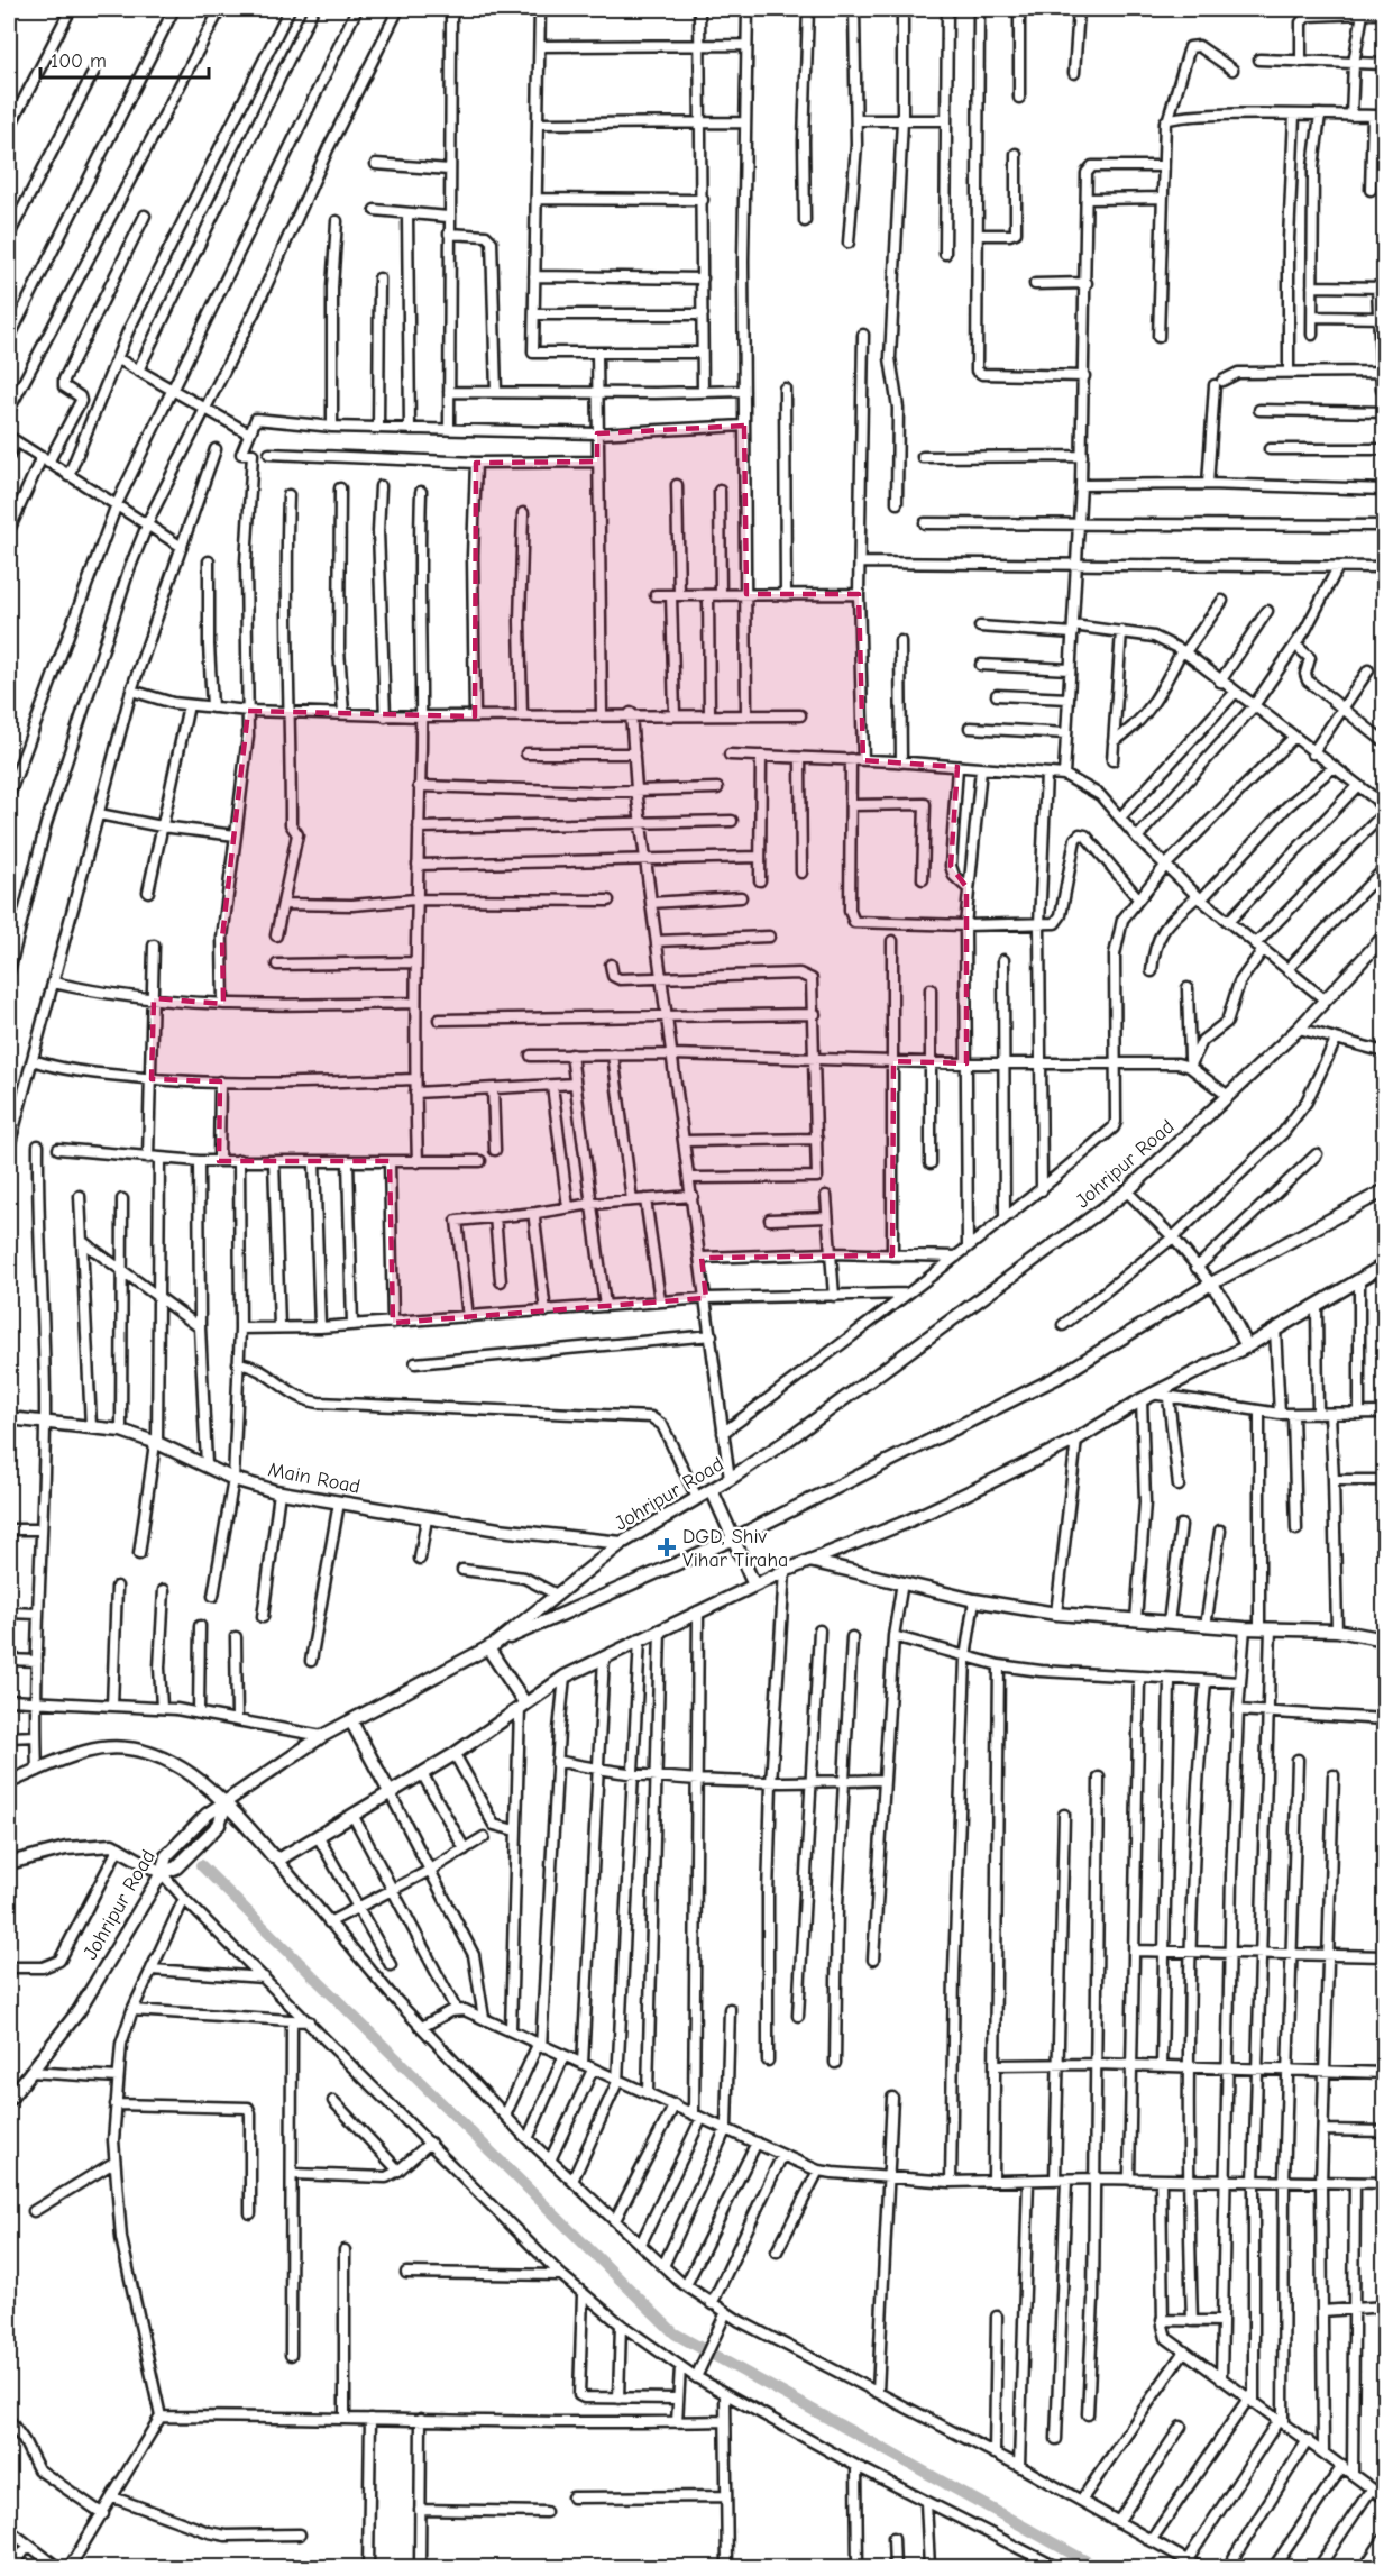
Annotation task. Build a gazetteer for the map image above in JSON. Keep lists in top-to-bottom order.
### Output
{
  "streets": {
    "street": ["Johripur Road", "Main Road"]
  },
  "crossings": [
    ["Johripur Road", "Main Road"]
  ],
  "places": {
    "health": ["DGD, Shiv Vihar Tiraha"]
  },
  "scale_bar": "100 m"
}
